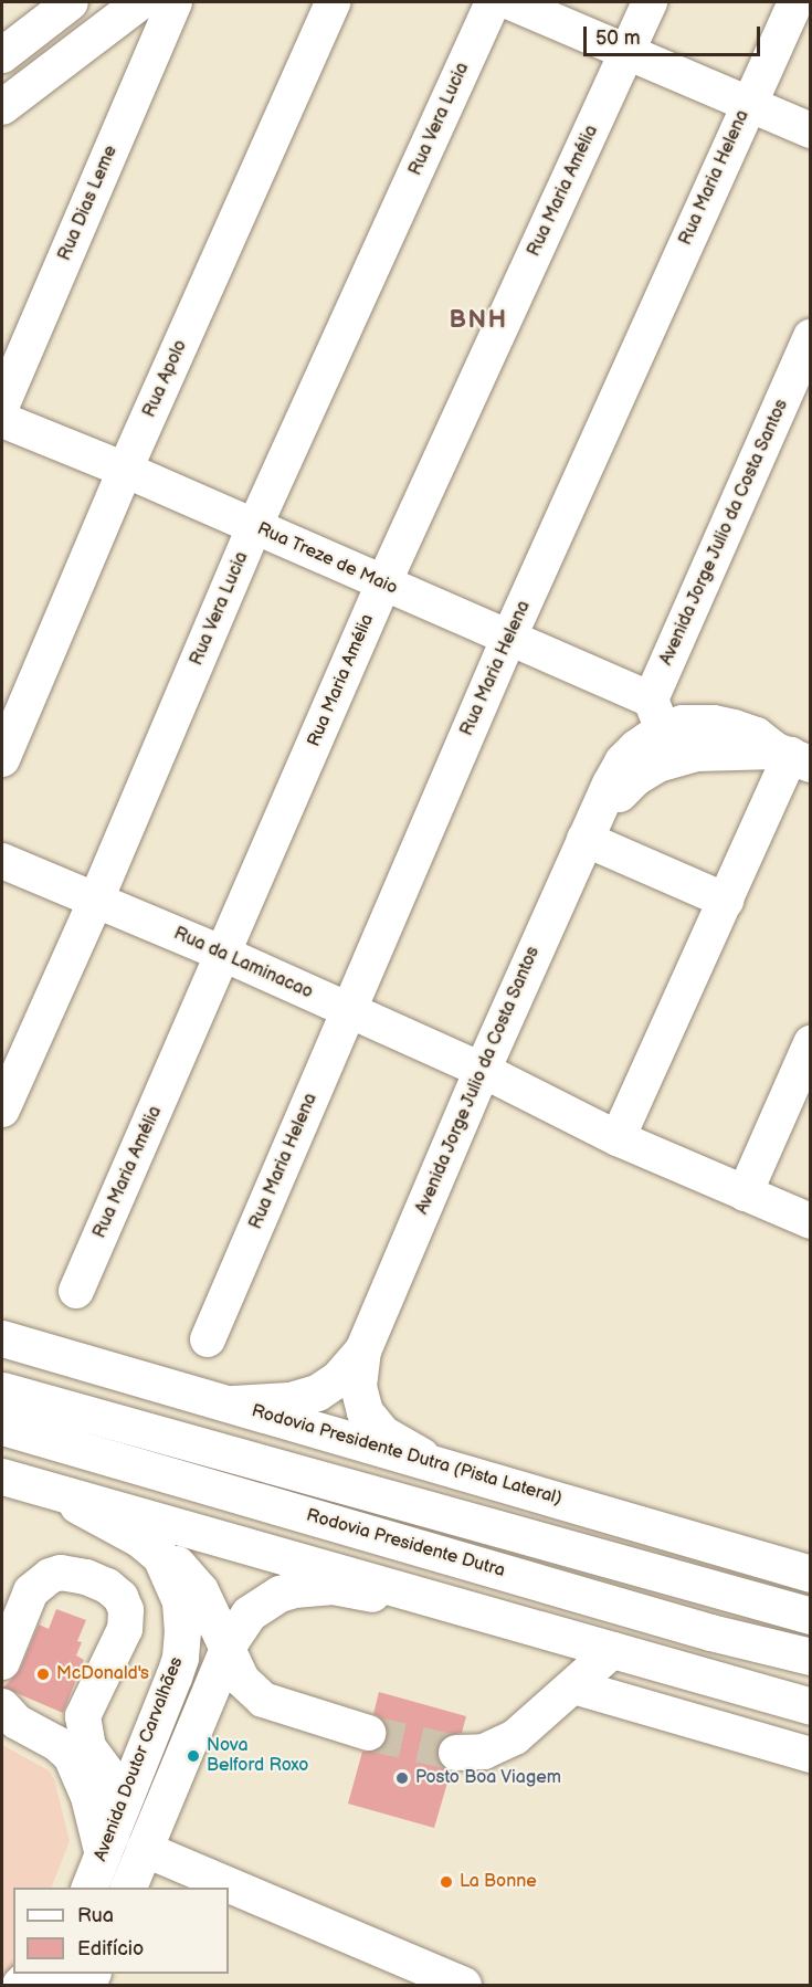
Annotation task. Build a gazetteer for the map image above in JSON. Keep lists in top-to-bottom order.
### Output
{
  "streets": {
    "main road": [
      "Avenida Jorge Julio da Costa Santos",
      "Rodovia Presidente Dutra (Pista Lateral)",
      "Rodovia Presidente Dutra",
      "Avenida Doutor Carvalhães"
    ],
    "street": [
      "Rua Vera Lucia",
      "Rua Maria Helena",
      "Rua Maria Amélia",
      "Rua Dias Leme",
      "Rua Apolo",
      "Rua Treze de Maio",
      "Rua da Laminacao"
    ]
  },
  "crossings": [
    ["Rua Vera Lucia", "Rua Treze de Maio"],
    ["Rua Vera Lucia", "Rua da Laminacao"],
    ["Rua Maria Helena", "Rua Treze de Maio"],
    ["Rua Maria Helena", "Rua da Laminacao"],
    ["Rua Maria Amélia", "Rua Treze de Maio"],
    ["Rua Maria Amélia", "Rua da Laminacao"],
    ["Rua Apolo", "Rua Treze de Maio"],
    ["Avenida Jorge Julio da Costa Santos", "Rua Treze de Maio"],
    ["Avenida Jorge Julio da Costa Santos", "Rua da Laminacao"]
  ],
  "districts": ["BNH"],
  "places": [
    "McDonald's",
    "Nova Belford Roxo",
    "Posto Boa Viagem",
    "La Bonne"
  ],
  "legend": ["Rua", "Edifício"],
  "scale_bar": "50 m"
}
